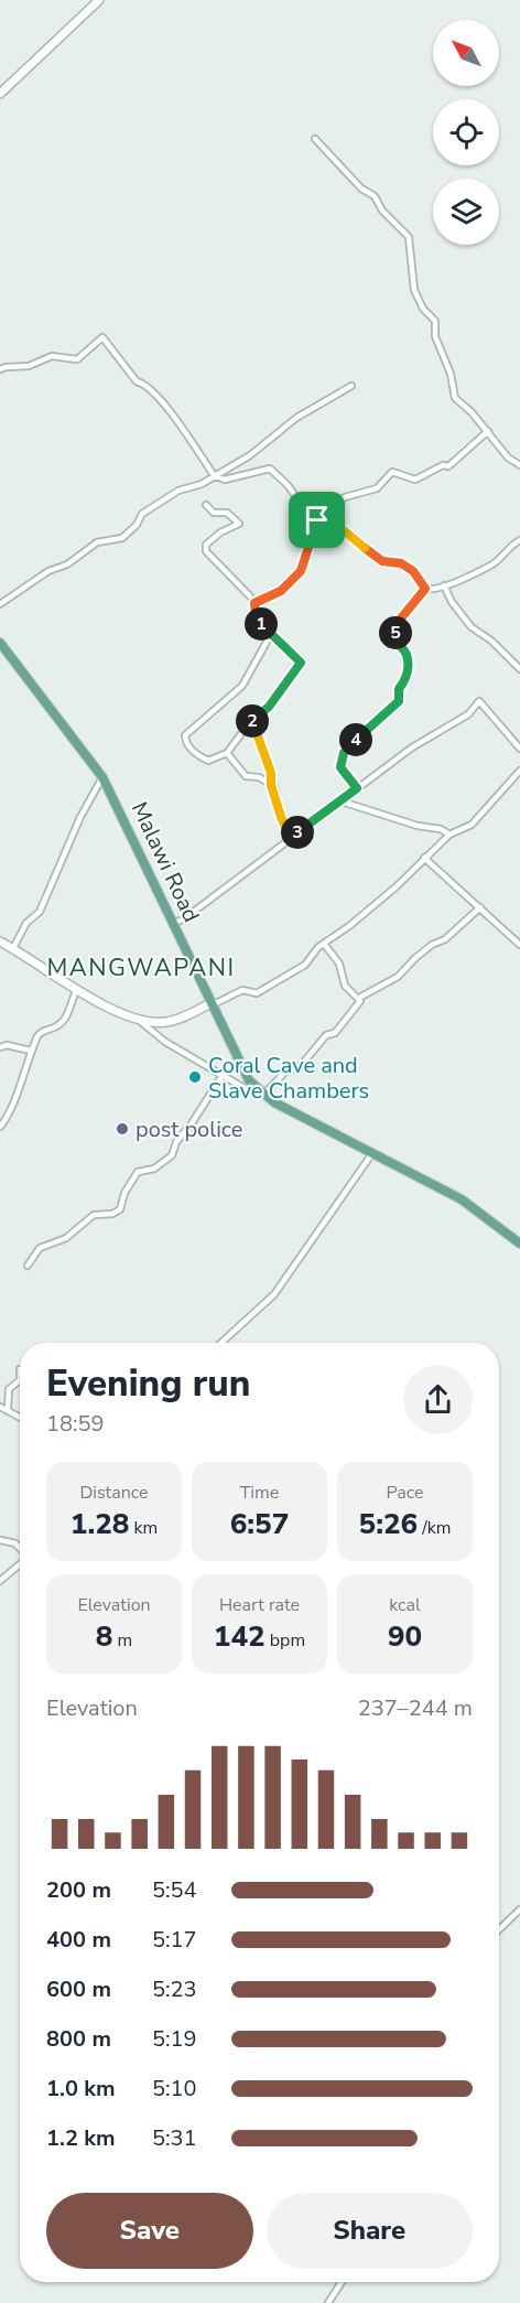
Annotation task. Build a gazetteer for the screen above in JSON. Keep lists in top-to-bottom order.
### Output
{
  "streets": {
    "main road": ["Malawi Road"]
  },
  "districts": ["MANGWAPANI"],
  "places": ["Coral Cave and Slave Chambers", "post police"],
  "north": "top left",
  "page": {
    "pins": [
      "1",
      "5",
      "2",
      "4",
      "3"
    ],
    "heading": ["Evening run", "18:59"],
    "stats": [
      ["Distance", "1.28 km"],
      ["Time", "6:57"],
      ["Pace", "5:26 /km"],
      ["Elevation", "8 m"],
      ["Heart rate", "142 bpm"],
      ["kcal", "90"]
    ],
    "chart": ["Elevation", "237–244 m"],
    "list": [
      {
        "name": "200 m",
        "note": "5:54"
      },
      {
        "name": "400 m",
        "note": "5:17"
      },
      {
        "name": "600 m",
        "note": "5:23"
      },
      {
        "name": "800 m",
        "note": "5:19"
      },
      {
        "name": "1.0 km",
        "note": "5:10"
      },
      {
        "name": "1.2 km",
        "note": "5:31"
      }
    ],
    "buttons": ["Save", "Share"]
  }
}
